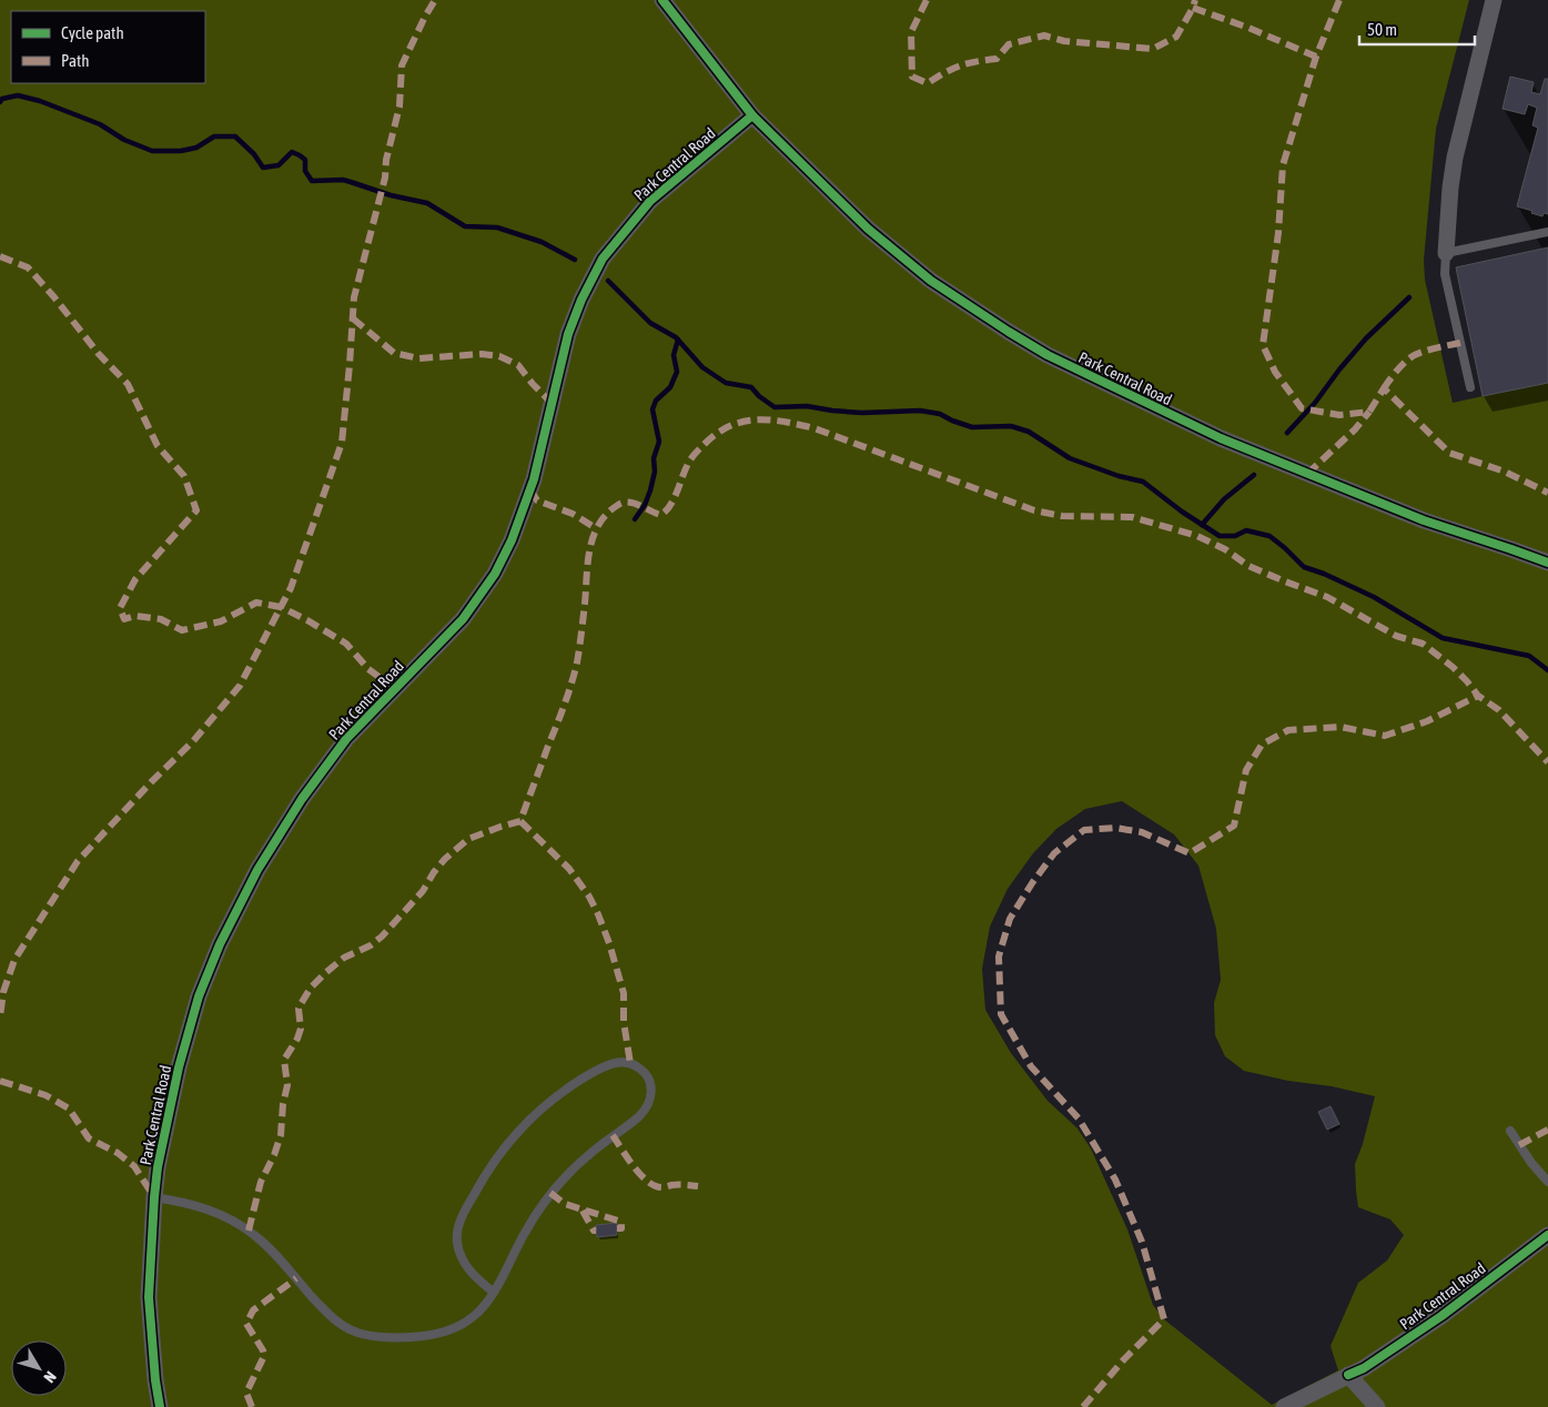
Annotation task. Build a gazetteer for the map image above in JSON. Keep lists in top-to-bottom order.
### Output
{
  "streets": {
    "street": ["Park Central Road"]
  },
  "legend": ["Cycle path", "Path"],
  "scale_bar": "50 m",
  "north": "bottom right"
}
